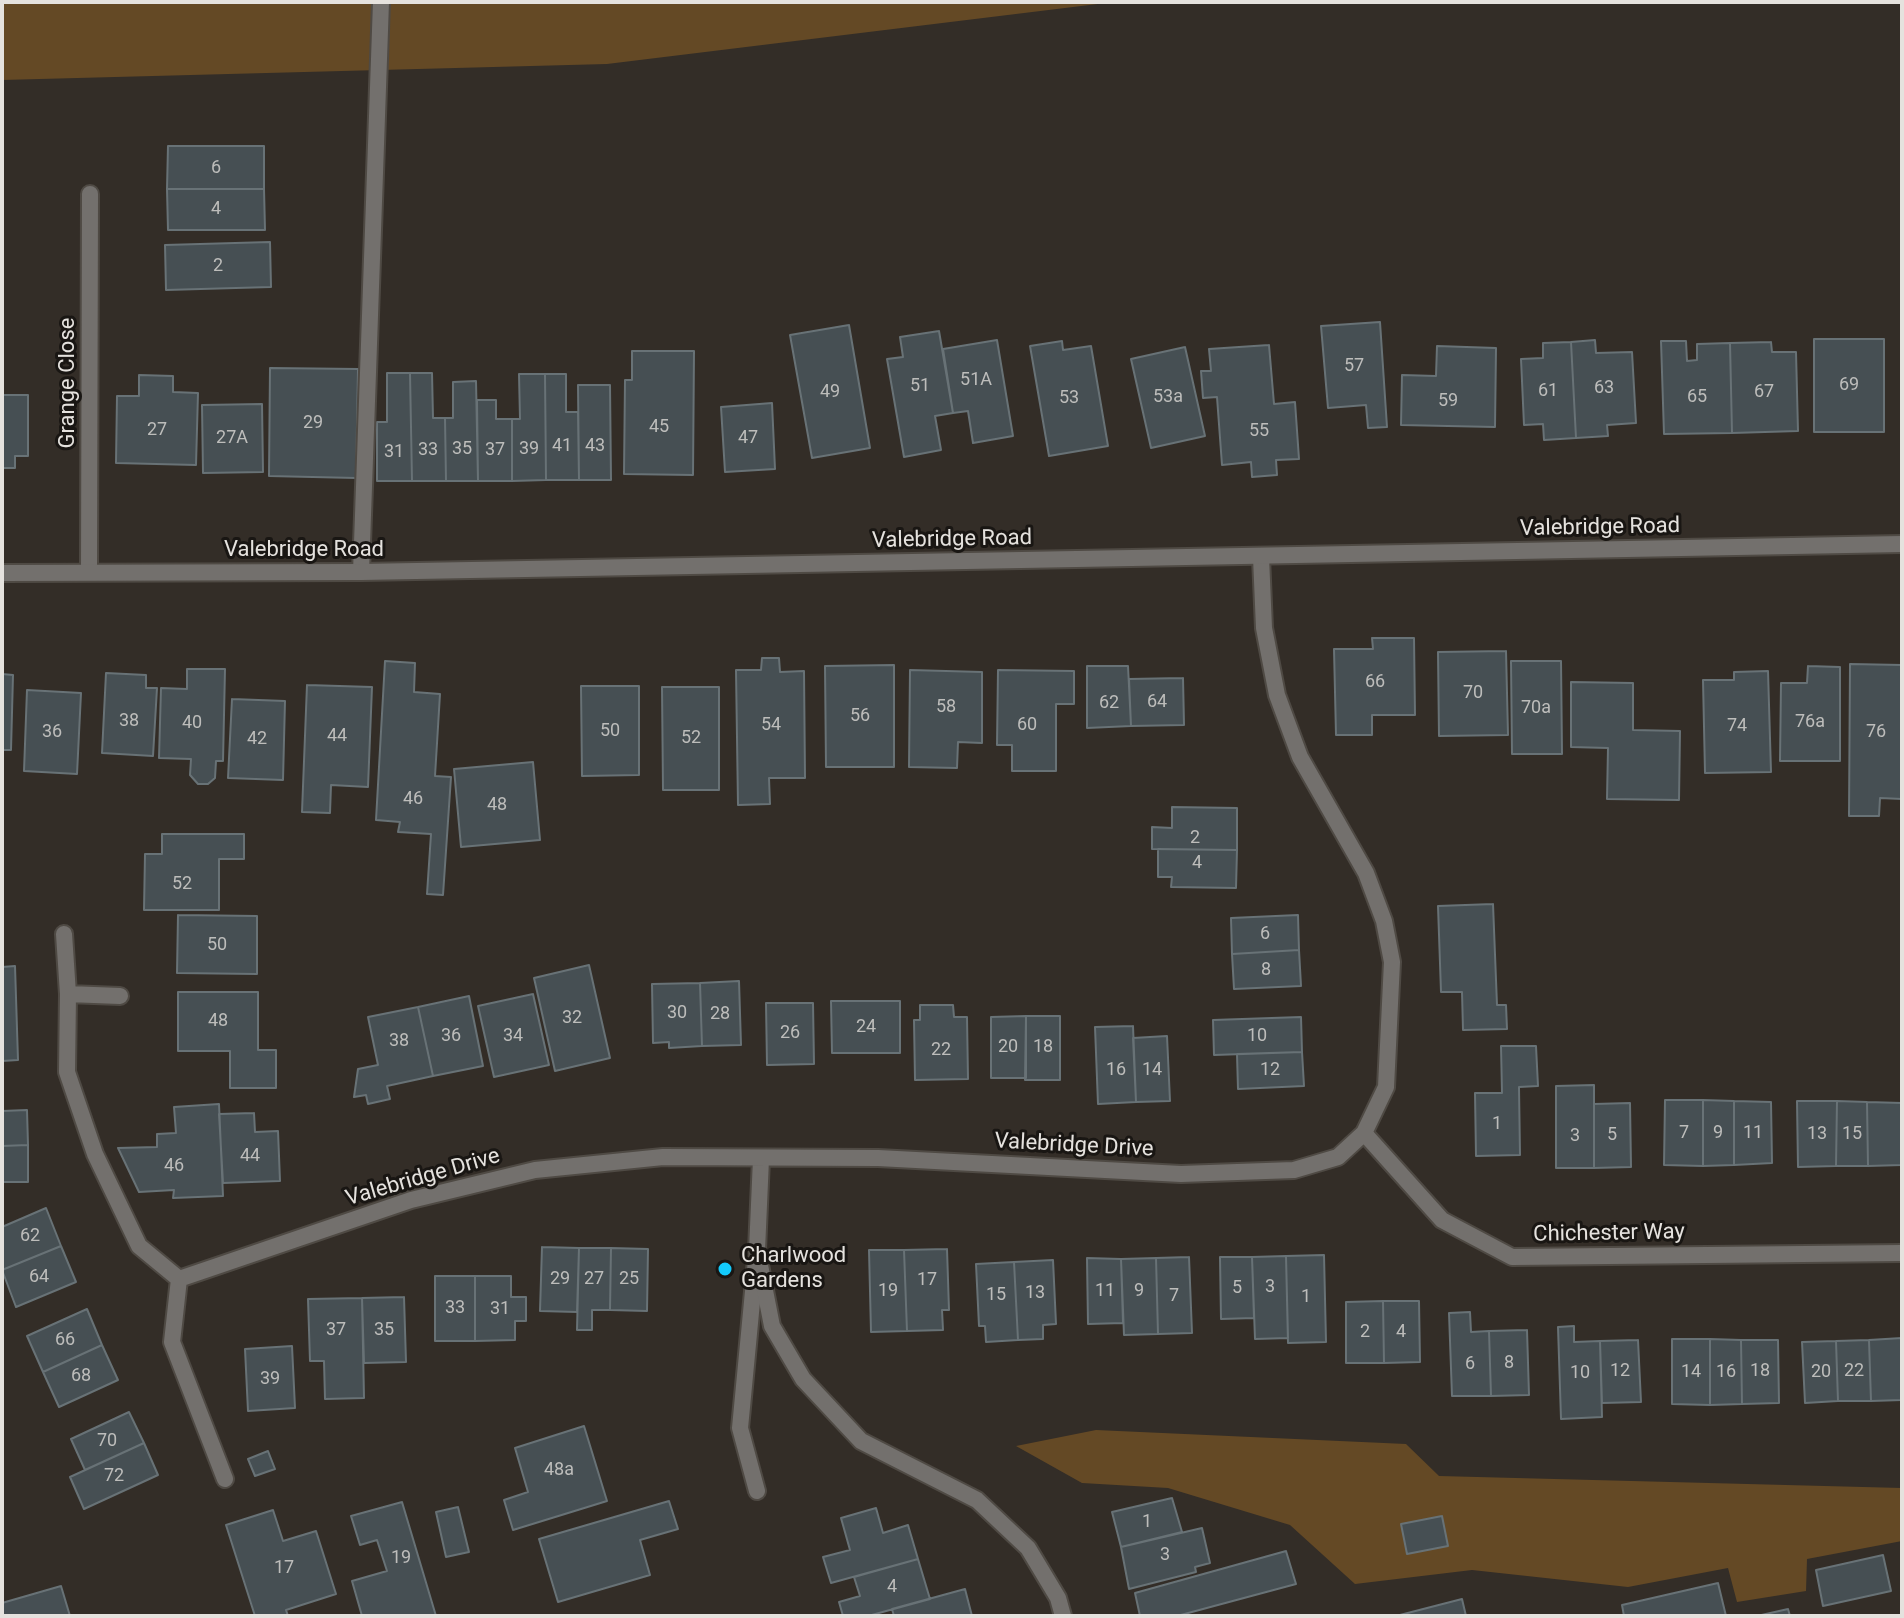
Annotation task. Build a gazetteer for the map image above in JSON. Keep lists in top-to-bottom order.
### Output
{
  "streets": {
    "street": [
      "Grange Close",
      "Valebridge Road",
      "Valebridge Drive",
      "Chichester Way"
    ]
  },
  "crossings": [
    ["Grange Close", "Valebridge Road"],
    ["Valebridge Road", "Valebridge Drive"],
    ["Valebridge Drive", "Chichester Way"]
  ],
  "places": ["Charlwood Gardens"],
  "house_numbers": [
    "6",
    "4",
    "2",
    "57",
    "51A",
    "69",
    "51",
    "63",
    "61",
    "49",
    "67",
    "53a",
    "65",
    "53",
    "59",
    "29",
    "45",
    "27",
    "55",
    "27A",
    "47",
    "41",
    "43",
    "35",
    "39",
    "33",
    "37",
    "31",
    "66",
    "70",
    "64",
    "62",
    "58",
    "70a",
    "56",
    "38",
    "76a",
    "40",
    "54",
    "60",
    "74",
    "50",
    "36",
    "76",
    "44",
    "52",
    "42",
    "46",
    "48",
    "2",
    "4",
    "52",
    "6",
    "50",
    "8",
    "30",
    "28",
    "32",
    "48",
    "24",
    "26",
    "36",
    "34",
    "10",
    "38",
    "20",
    "18",
    "22",
    "16",
    "14",
    "12",
    "1",
    "7",
    "9",
    "11",
    "13",
    "15",
    "5",
    "3",
    "44",
    "46",
    "62",
    "64",
    "29",
    "27",
    "25",
    "17",
    "3",
    "5",
    "19",
    "11",
    "9",
    "13",
    "15",
    "7",
    "1",
    "33",
    "31",
    "37",
    "35",
    "2",
    "4",
    "66",
    "8",
    "6",
    "12",
    "18",
    "22",
    "14",
    "16",
    "20",
    "10",
    "68",
    "39",
    "70",
    "48a",
    "72",
    "1",
    "3",
    "19",
    "17",
    "4"
  ]
}
